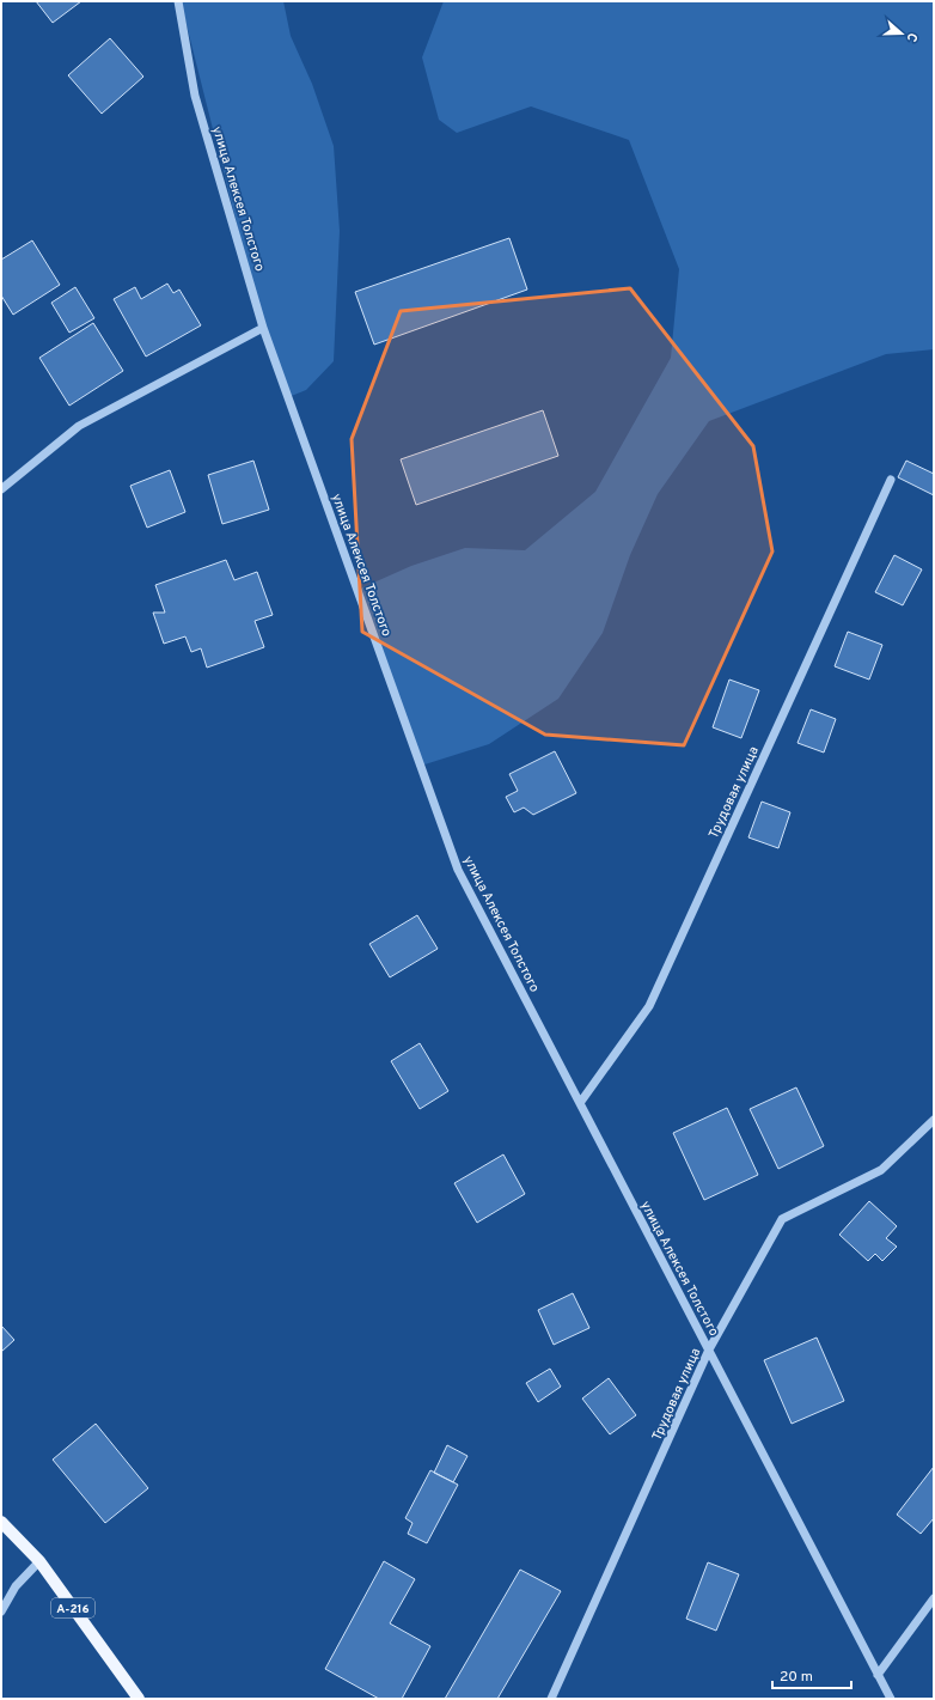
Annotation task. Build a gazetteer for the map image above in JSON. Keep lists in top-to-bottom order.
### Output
{
  "streets": {
    "main road": ["А-216"],
    "street": ["улица Алексея Толстого", "Трудовая улица"]
  },
  "crossings": [
    ["улица Алексея Толстого", "Трудовая улица"]
  ],
  "scale_bar": "20 m",
  "north": "right"
}
